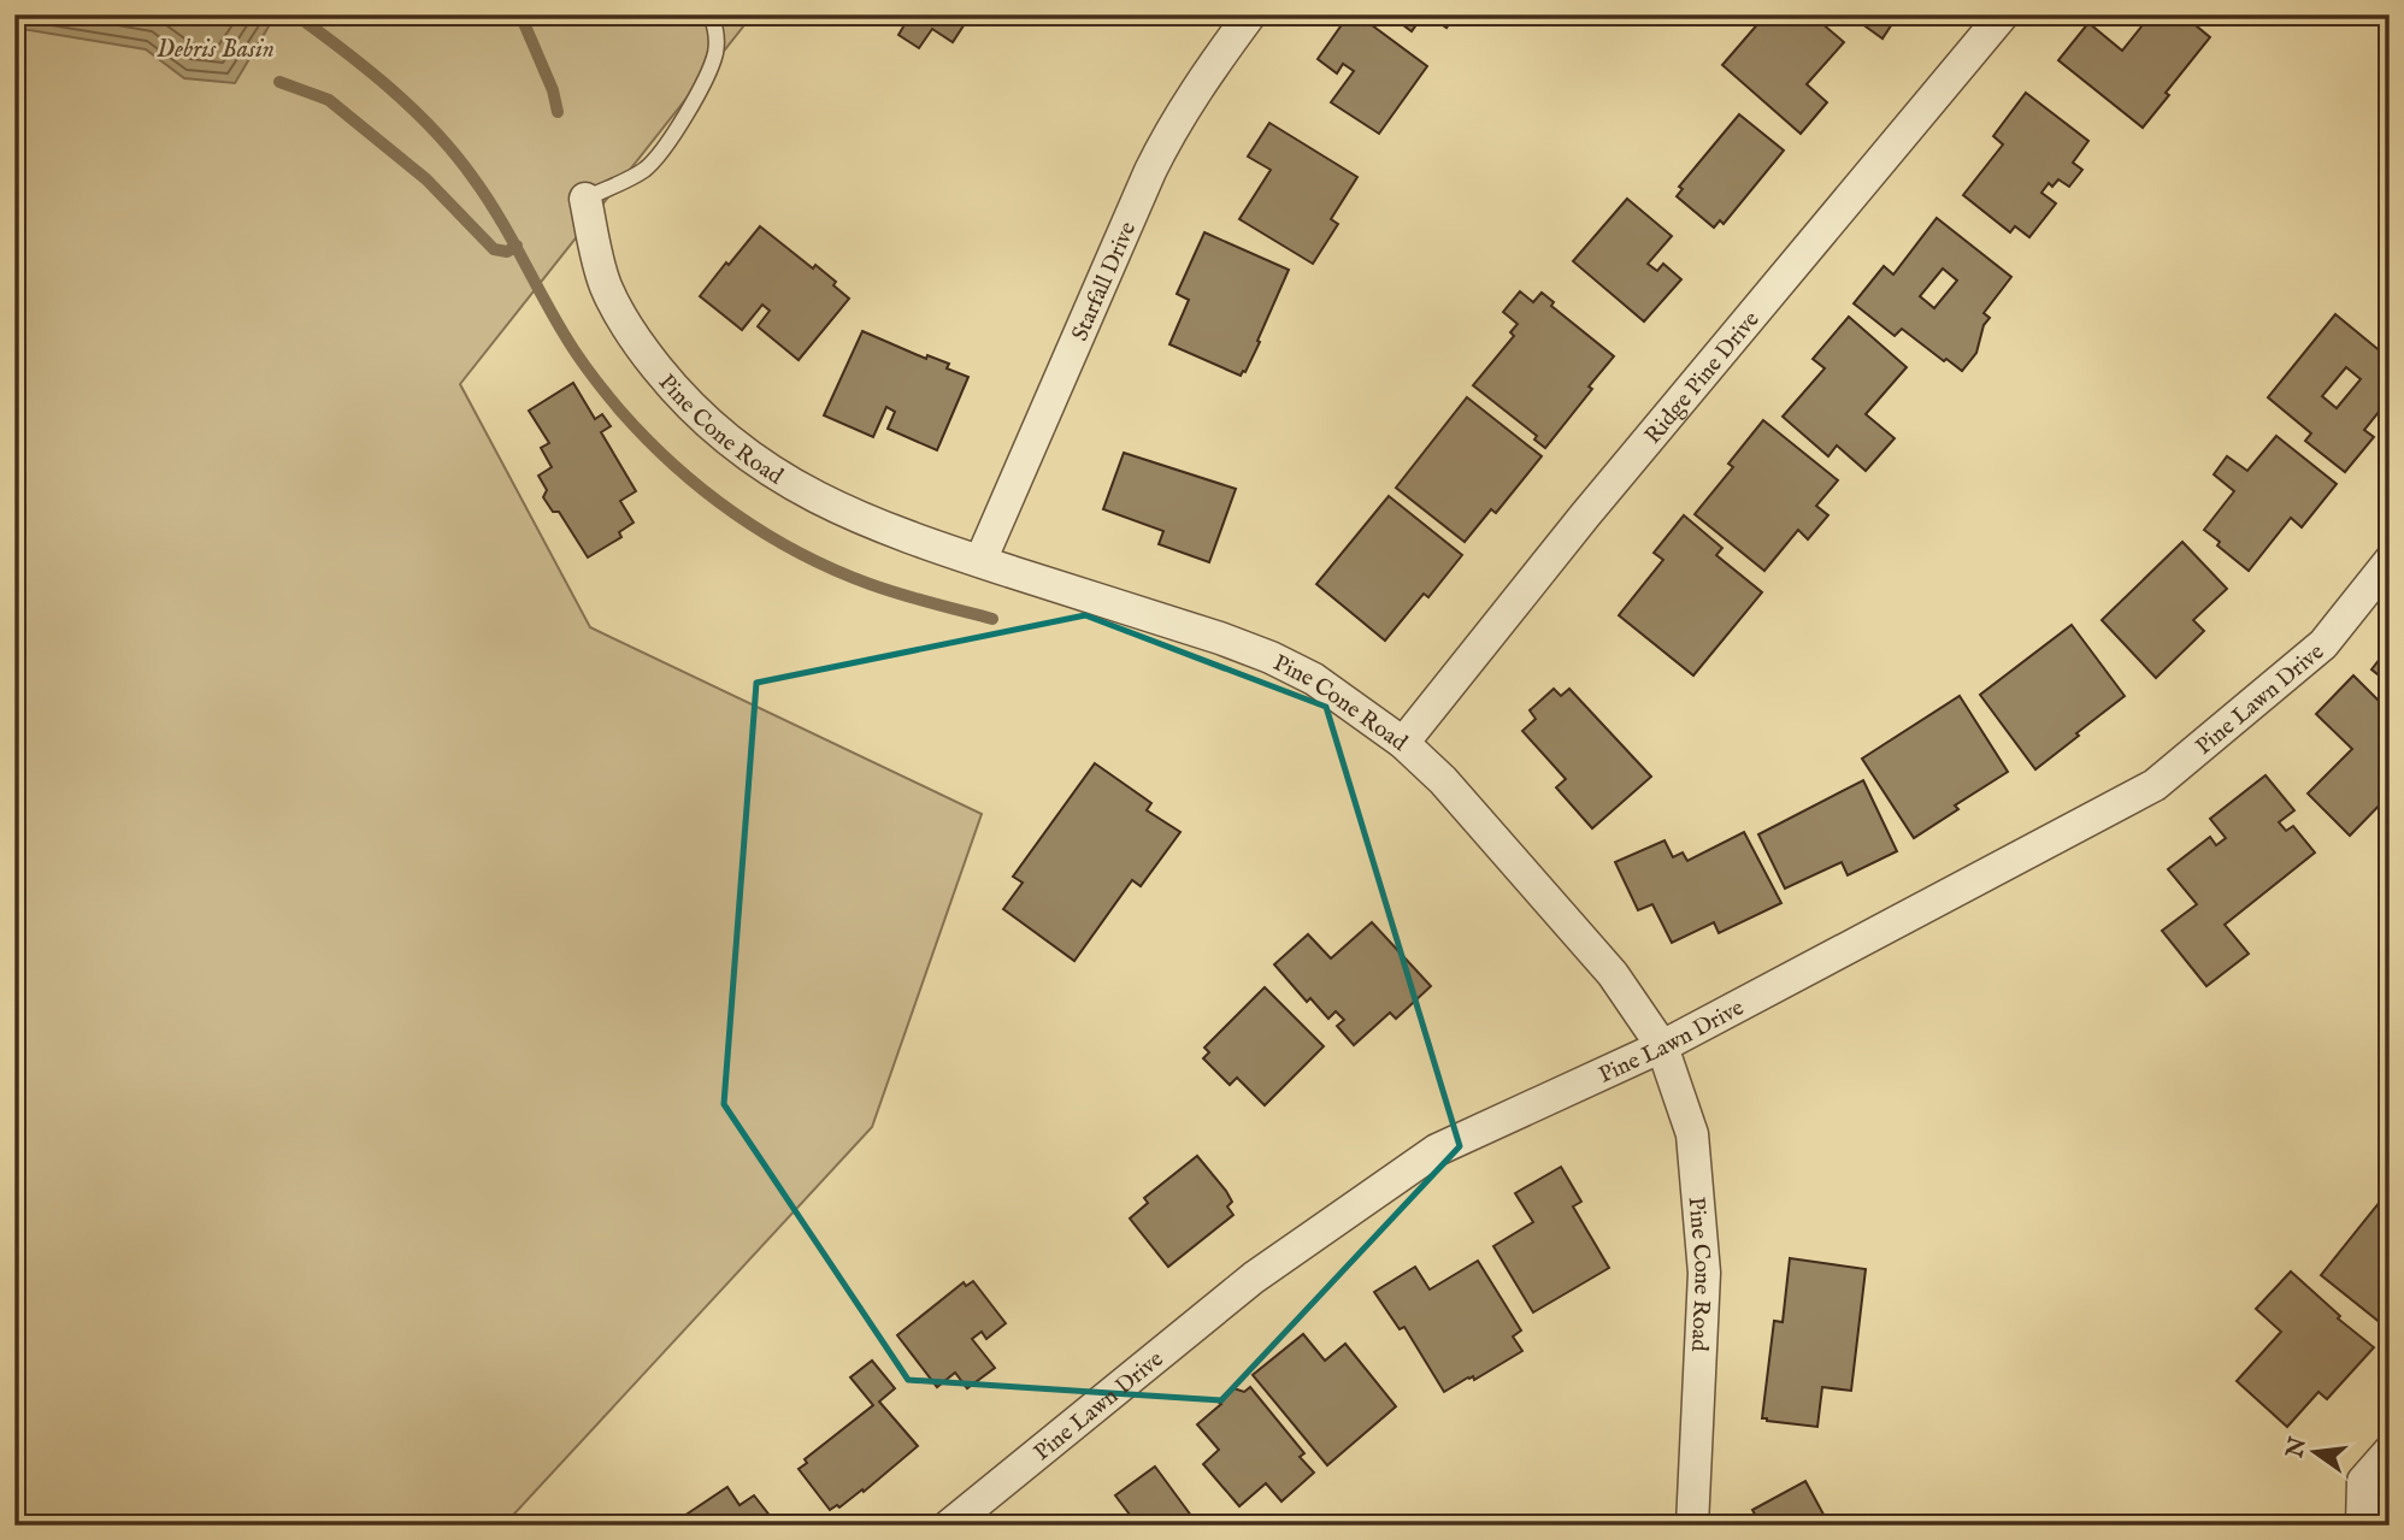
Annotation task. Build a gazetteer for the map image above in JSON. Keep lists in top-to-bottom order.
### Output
{
  "streets": {
    "street": [
      "Starfall Drive",
      "Ridge Pine Drive",
      "Pine Cone Road",
      "Pine Lawn Drive"
    ]
  },
  "crossings": [
    ["Starfall Drive", "Pine Cone Road"],
    ["Ridge Pine Drive", "Pine Cone Road"],
    ["Pine Cone Road", "Pine Lawn Drive"]
  ],
  "water": ["Debris Basin"],
  "north": "left"
}
